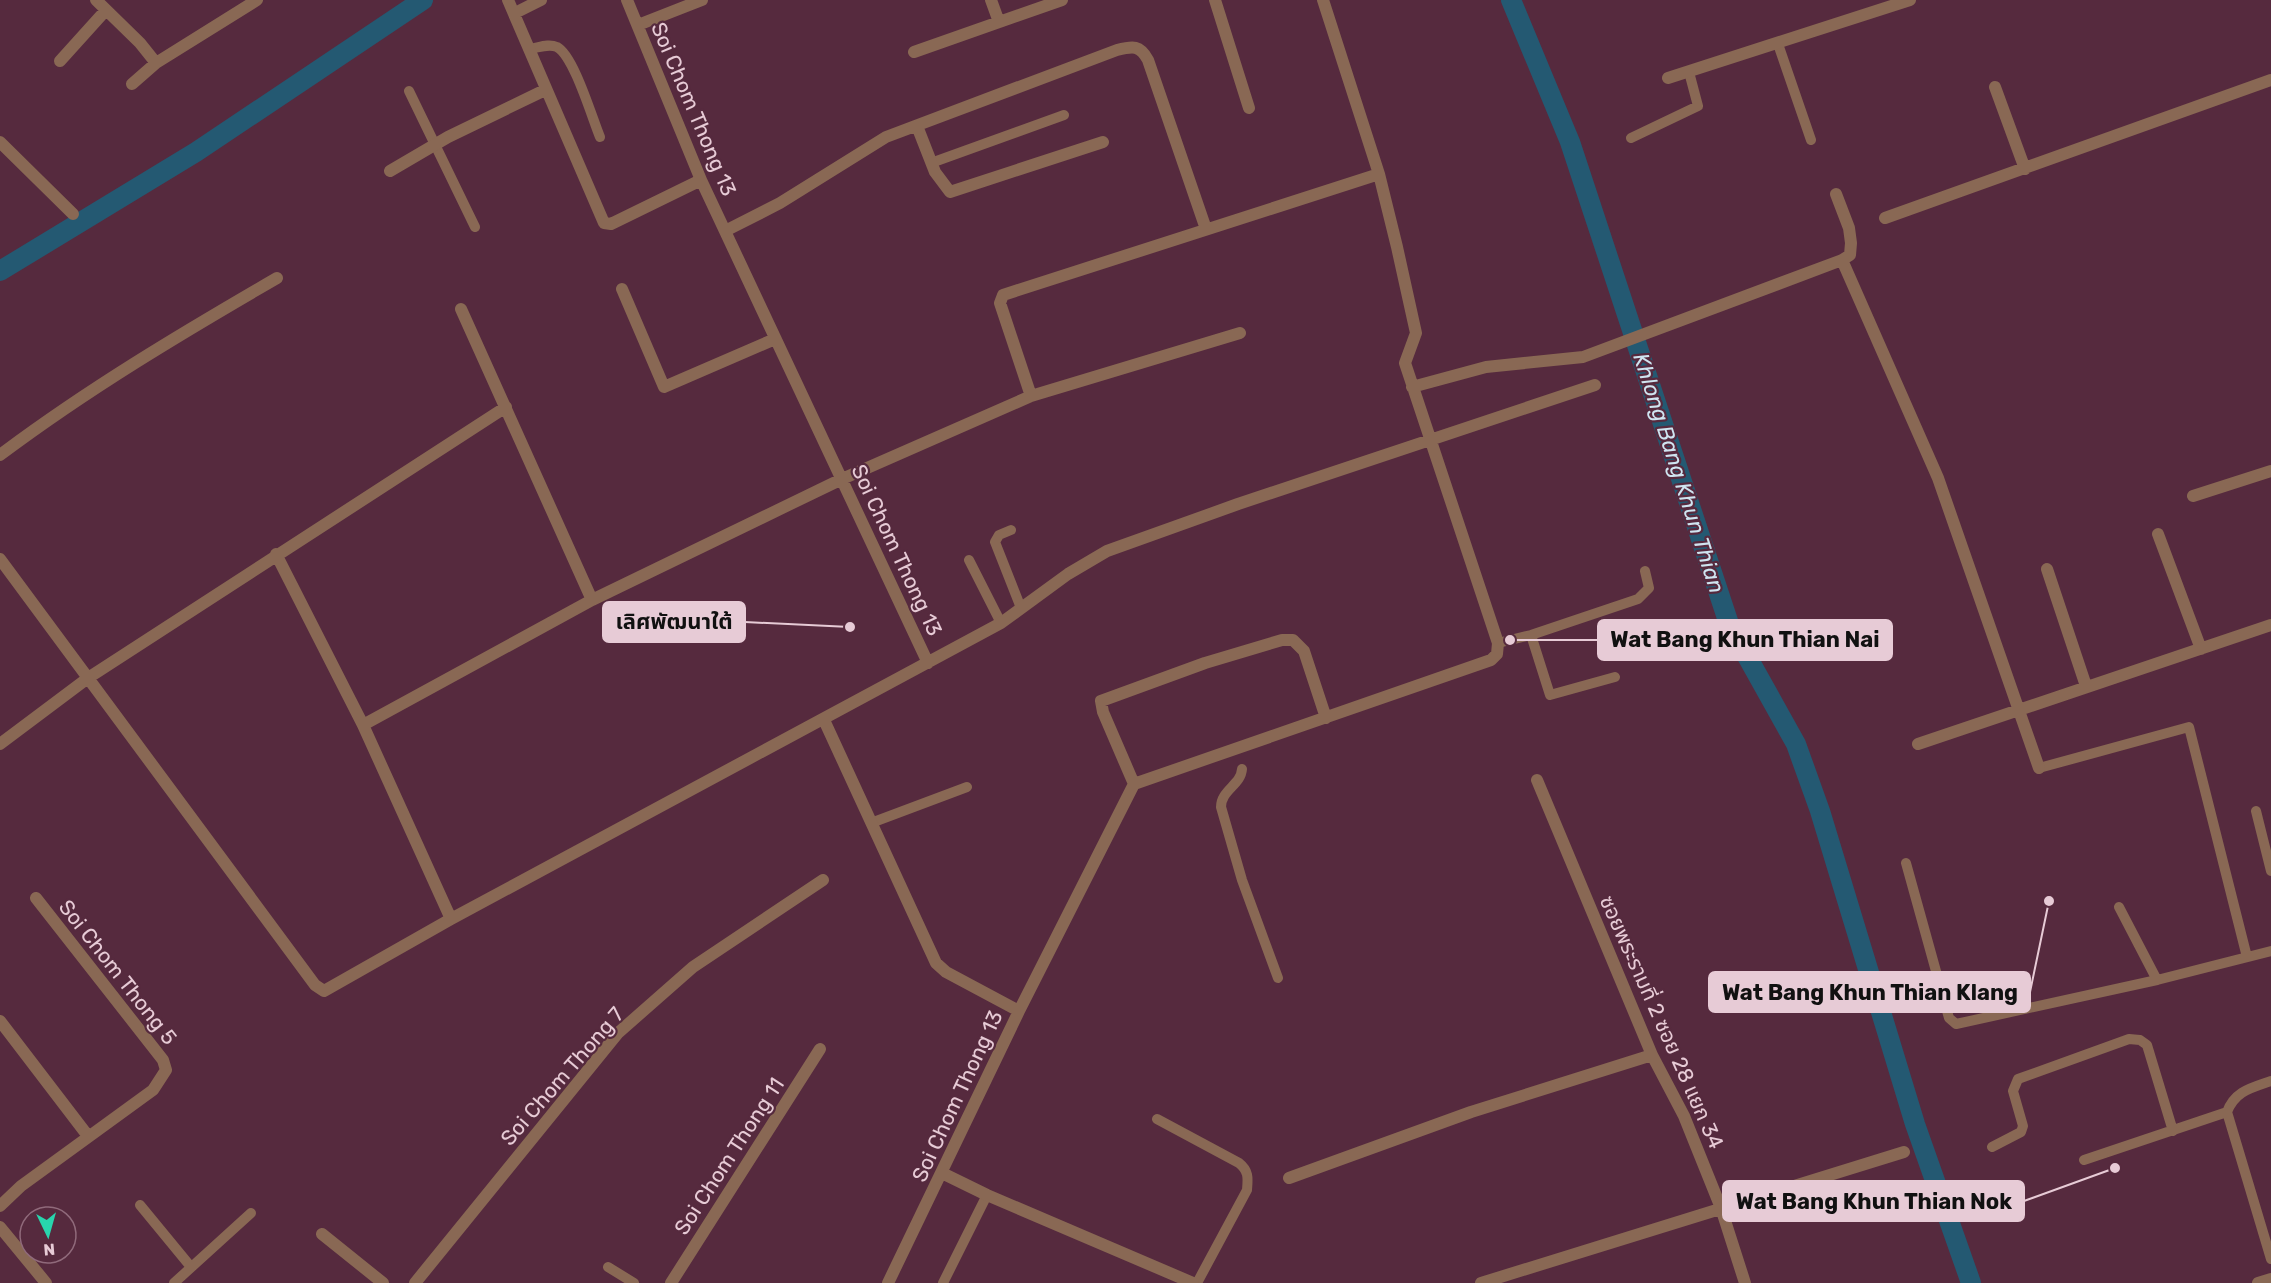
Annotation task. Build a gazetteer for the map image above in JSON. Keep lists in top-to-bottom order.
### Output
{
  "streets": {
    "street": [
      "Soi Chom Thong 13",
      "Soi Chom Thong 5",
      "ซอยพระรามที่ 2 ซอย 28 แยก 34",
      "Soi Chom Thong 7",
      "Soi Chom Thong 11"
    ]
  },
  "water": ["Khlong Bang Khun Thian"],
  "places": [
    "เลิศพัฒนาใต้",
    "Wat Bang Khun Thian Nai",
    "Wat Bang Khun Thian Klang",
    "Wat Bang Khun Thian Nok"
  ],
  "north": "bottom"
}
